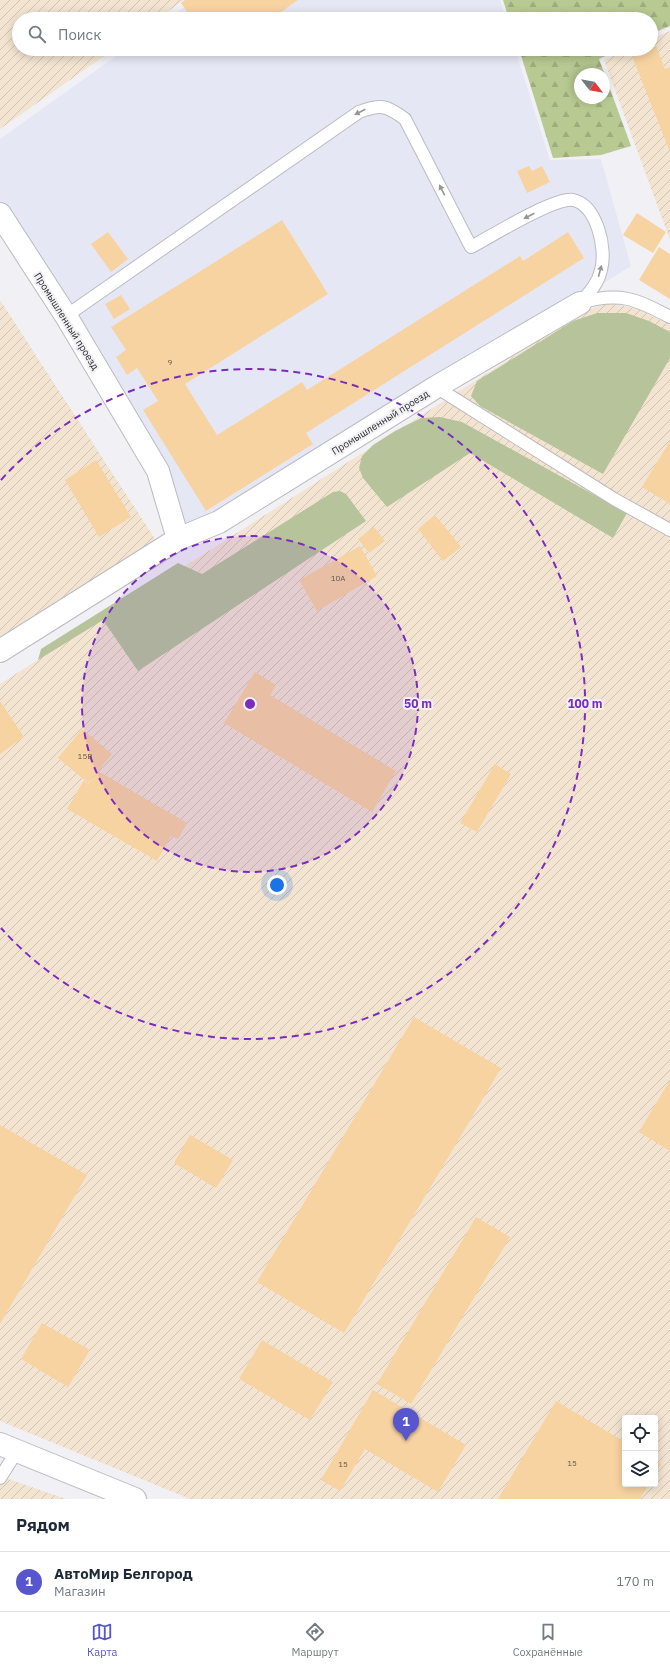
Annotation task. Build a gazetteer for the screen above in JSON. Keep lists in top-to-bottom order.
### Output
{
  "streets": {
    "street": ["Промышленный проезд"]
  },
  "house_numbers": [
    "9",
    "10А",
    "15В",
    "15",
    "15"
  ],
  "north": "bottom right",
  "page": {
    "search": "Поиск",
    "pins": "1",
    "heading": "Рядом",
    "list": [
      {
        "mark": "1",
        "name": "АвтоМир Белгород",
        "note": "Магазин",
        "value": "170 m"
      }
    ],
    "nav": ["Карта", "Маршрут", "Сохранённые"]
  },
  "rings": ["50 m", "100 m"]
}
